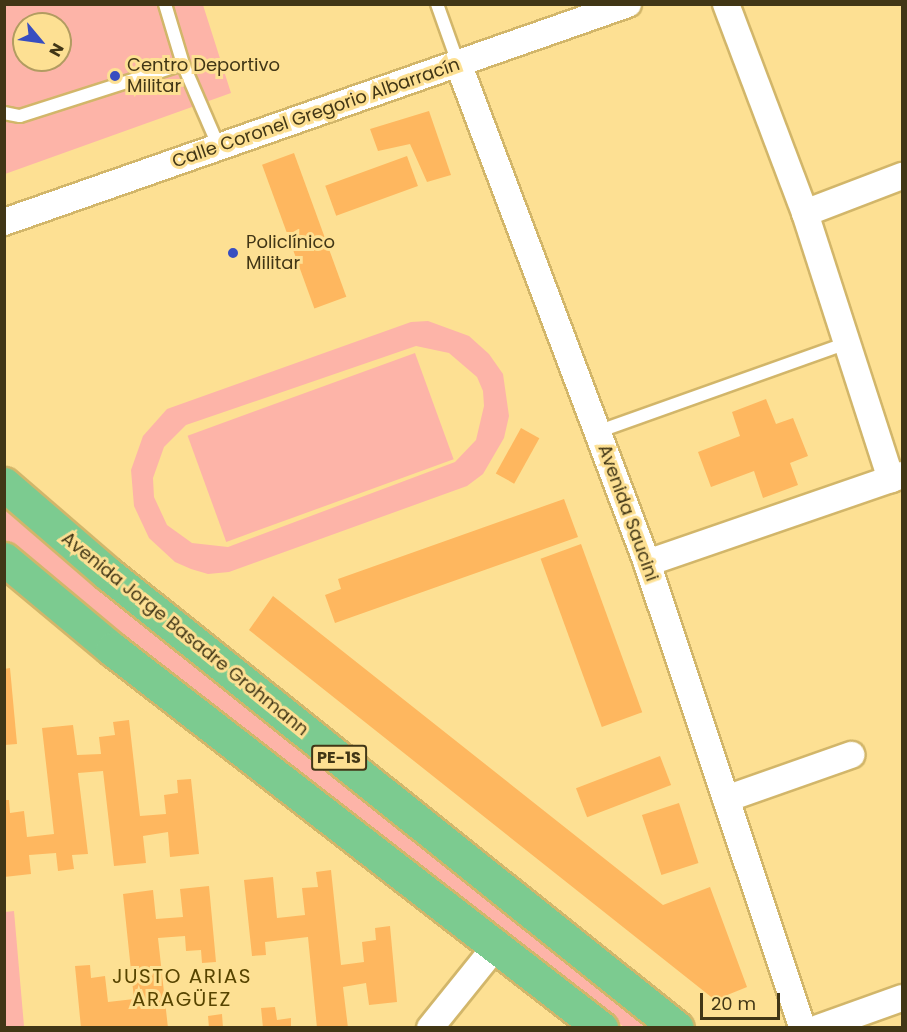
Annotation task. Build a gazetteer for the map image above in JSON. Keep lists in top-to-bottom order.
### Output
{
  "streets": {
    "highway": ["Avenida Jorge Basadre Grohmann", "PE-1S"],
    "street": ["Calle Coronel Gregorio Albarracín", "Avenida Saucini"]
  },
  "crossings": [
    ["Calle Coronel Gregorio Albarracín", "Avenida Saucini"]
  ],
  "districts": ["JUSTO ARIAS ARAGÜEZ"],
  "places": ["Centro Deportivo Militar", "Policlínico Militar"],
  "scale_bar": "20 m",
  "north": "bottom right"
}
